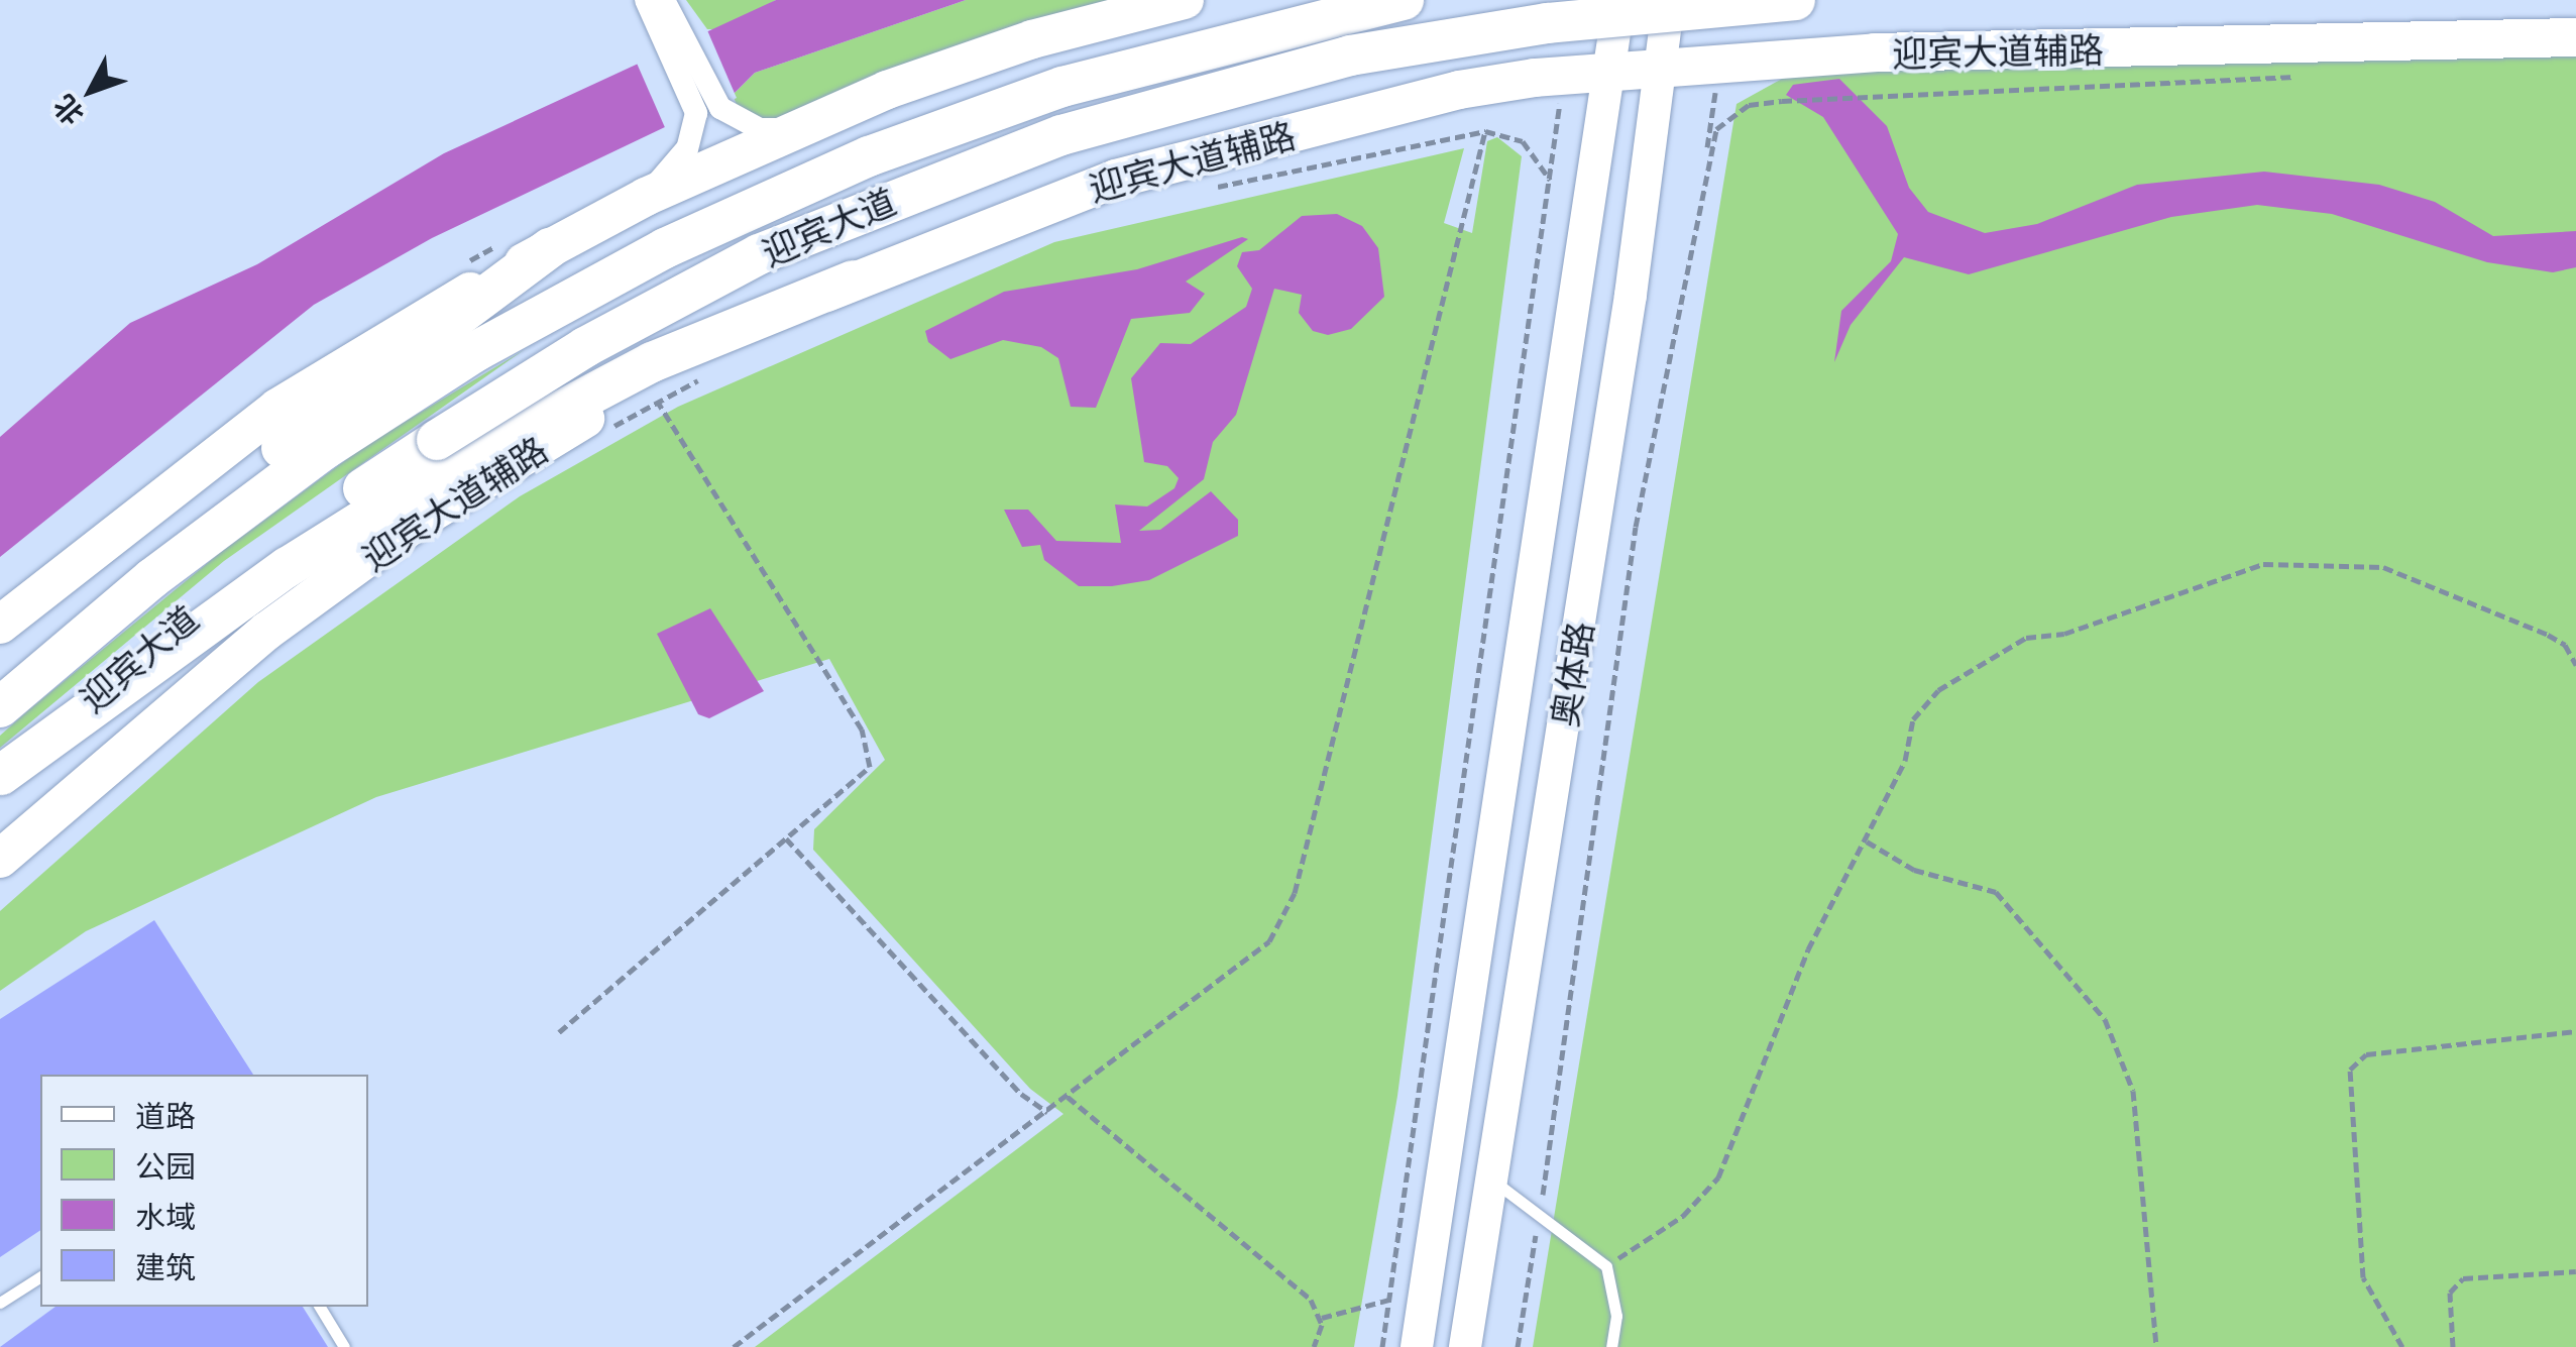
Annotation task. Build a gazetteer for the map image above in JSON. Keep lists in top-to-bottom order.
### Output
{
  "streets": {
    "highway": ["迎宾大道"],
    "main road": ["迎宾大道辅路", "奥体路"]
  },
  "crossings": [
    ["迎宾大道辅路", "奥体路"]
  ],
  "legend": [
    "道路",
    "公园",
    "水域",
    "建筑"
  ],
  "north": "bottom left"
}
